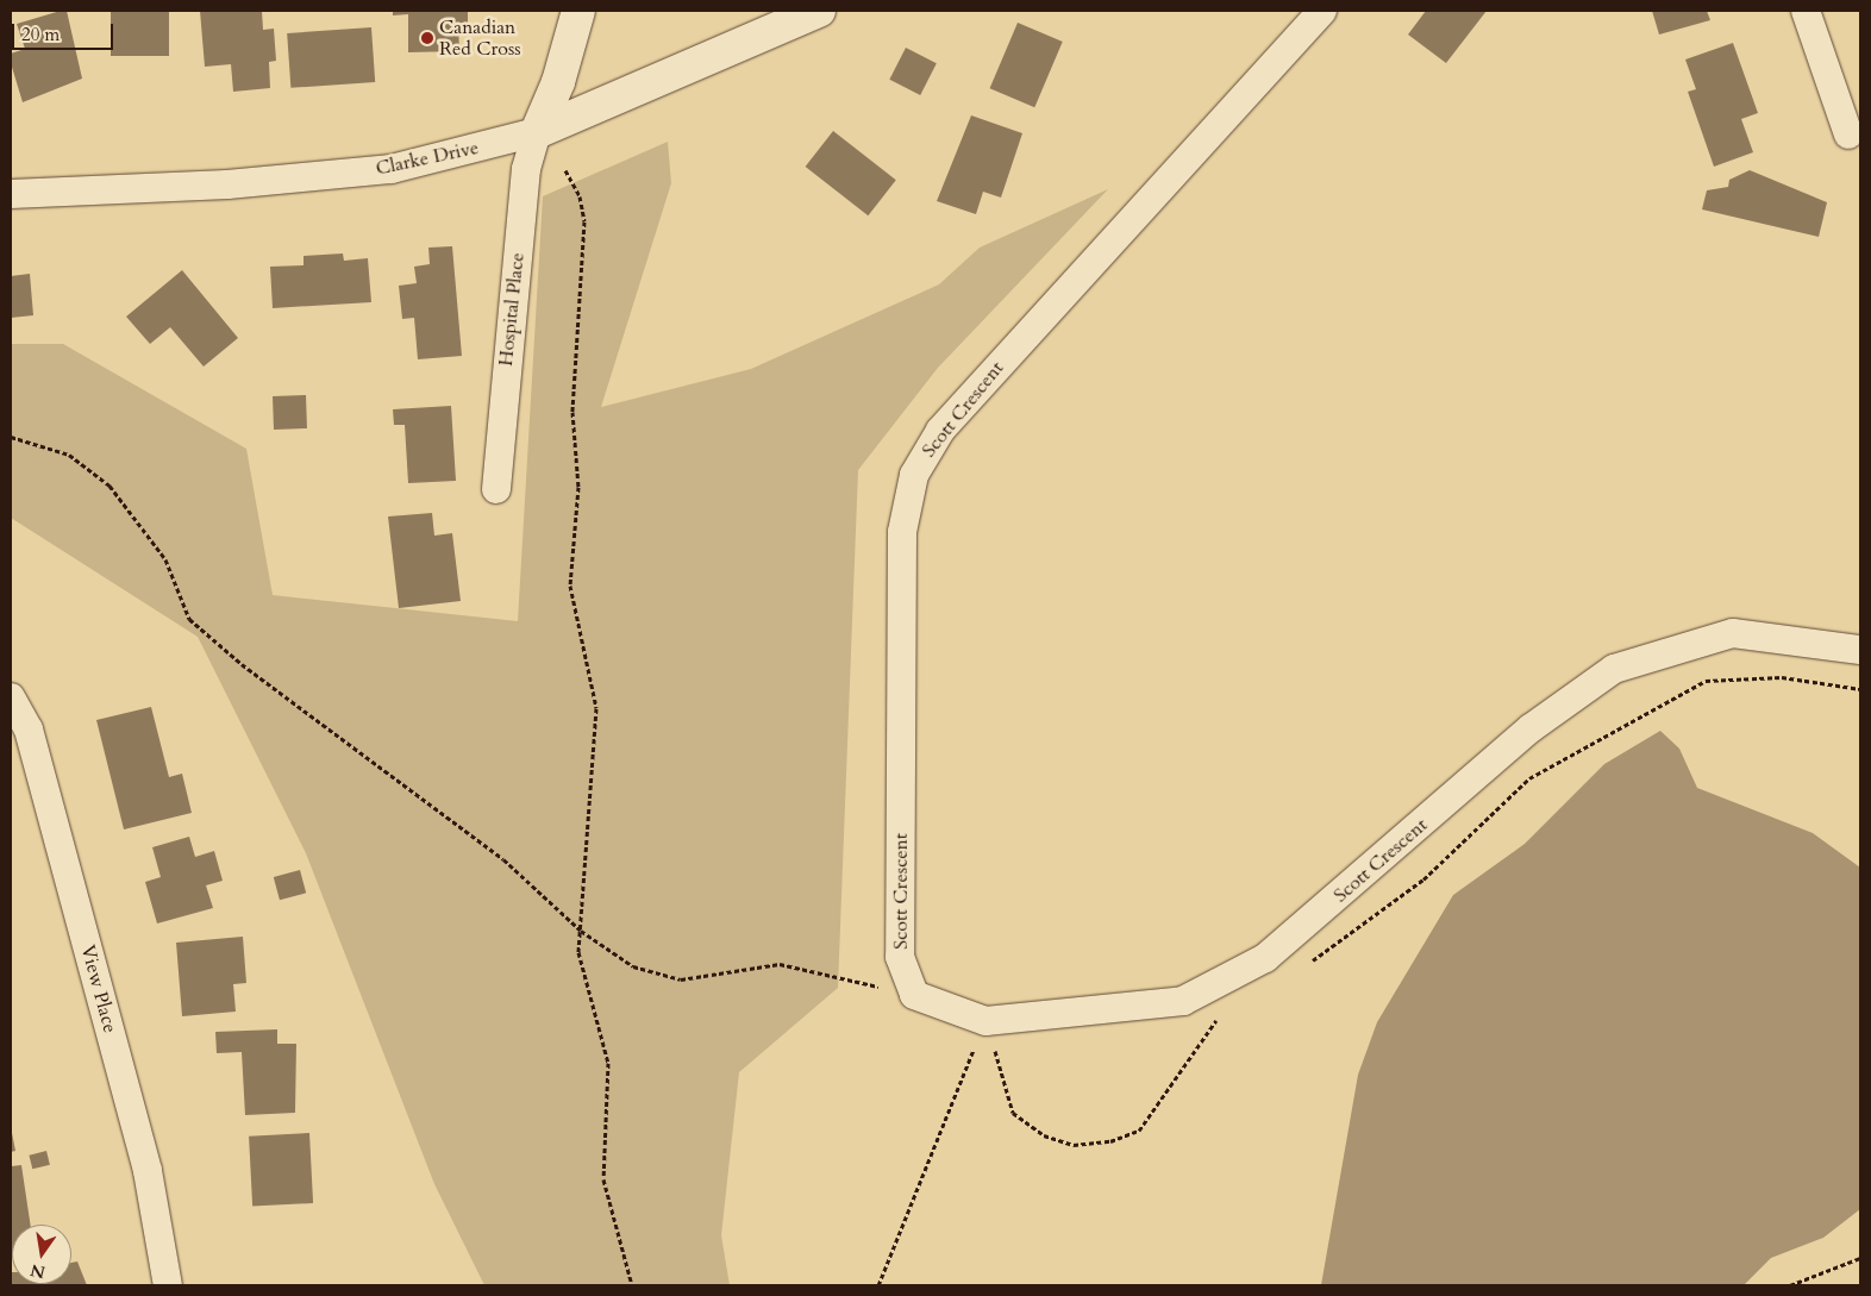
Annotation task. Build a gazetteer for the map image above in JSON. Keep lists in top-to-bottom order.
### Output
{
  "streets": {
    "street": [
      "Clarke Drive",
      "Hospital Place",
      "Scott Crescent",
      "View Place"
    ]
  },
  "crossings": [
    ["Clarke Drive", "Hospital Place"]
  ],
  "places": ["Canadian Red Cross"],
  "scale_bar": "20 m",
  "north": "bottom"
}
